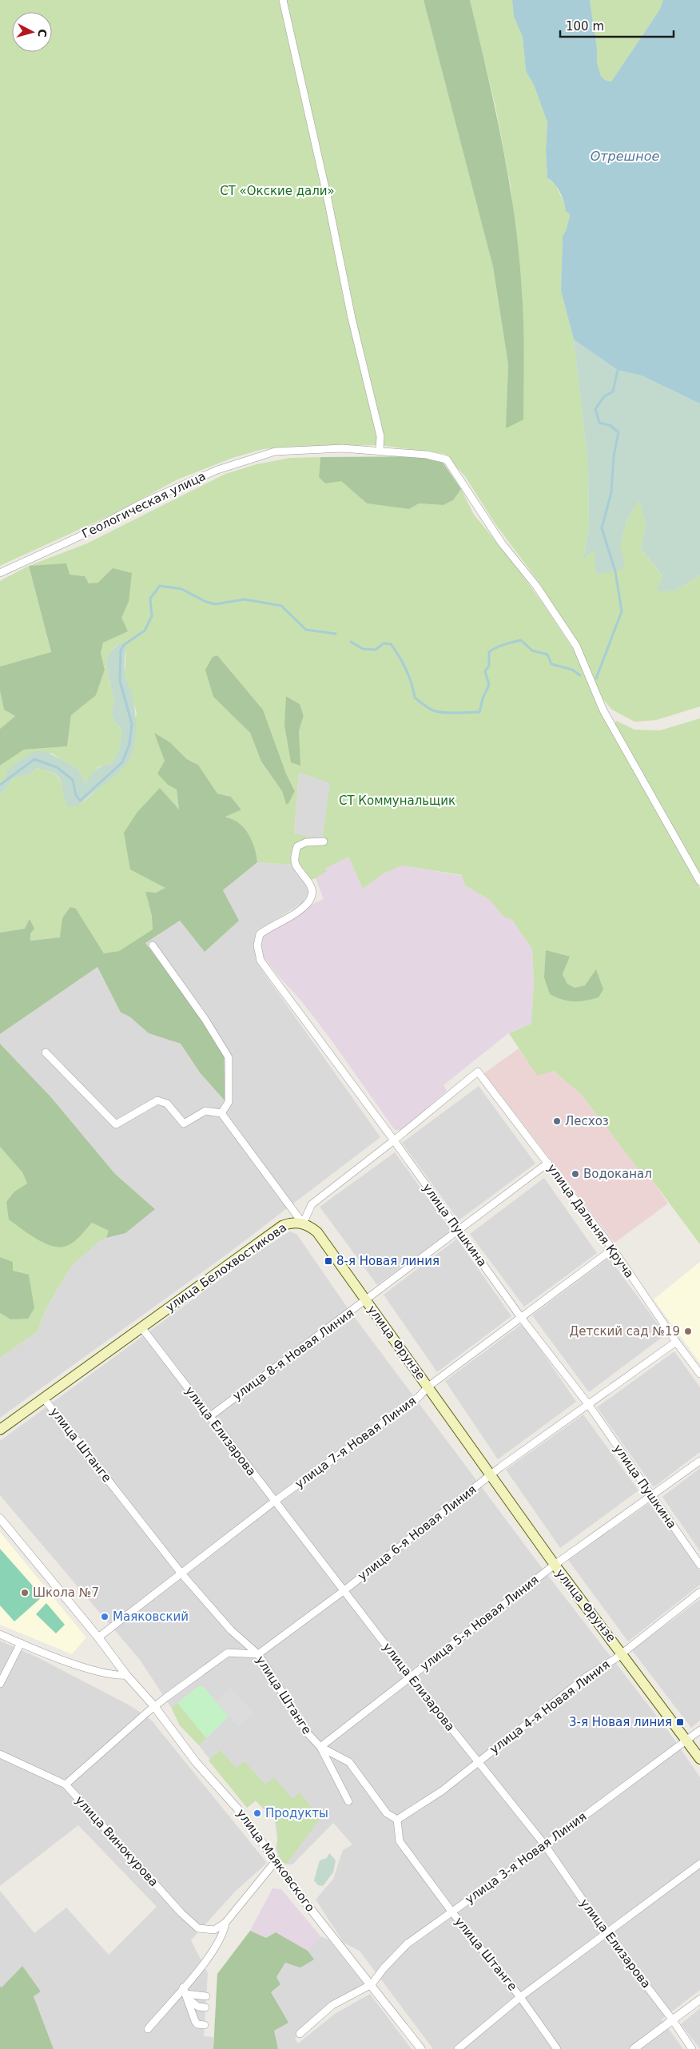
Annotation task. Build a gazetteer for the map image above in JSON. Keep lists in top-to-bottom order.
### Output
{
  "streets": {
    "main road": ["улица Белохвостикова", "улица Фрунзе"],
    "street": [
      "Геологическая улица",
      "улица Дальняя Круча",
      "улица Пушкина",
      "улица 8-я Новая Линия",
      "улица Елизарова",
      "улица 7-я Новая Линия",
      "улица Штанге",
      "улица 6-я Новая Линия",
      "улица 5-я Новая Линия",
      "улица 4-я Новая Линия",
      "улица Винокурова",
      "улица 3-я Новая Линия",
      "улица Маяковского"
    ]
  },
  "crossings": [
    ["улица Дальняя Круча", "улица Белохвостикова"],
    ["улица Дальняя Круча", "улица 8-я Новая Линия"],
    ["улица Дальняя Круча", "улица 7-я Новая Линия"],
    ["улица Дальняя Круча", "улица 6-я Новая Линия"],
    ["улица Пушкина", "улица Белохвостикова"],
    ["улица Пушкина", "улица 8-я Новая Линия"],
    ["улица Пушкина", "улица 7-я Новая Линия"],
    ["улица Пушкина", "улица 6-я Новая Линия"],
    ["улица Пушкина", "улица 5-я Новая Линия"],
    ["улица Белохвостикова", "улица Фрунзе"],
    ["улица Белохвостикова", "улица Елизарова"],
    ["улица Белохвостикова", "улица Штанге"],
    ["улица Фрунзе", "улица 8-я Новая Линия"],
    ["улица Фрунзе", "улица 7-я Новая Линия"],
    ["улица Фрунзе", "улица 6-я Новая Линия"],
    ["улица Фрунзе", "улица 5-я Новая Линия"],
    ["улица Фрунзе", "улица 4-я Новая Линия"],
    ["улица Фрунзе", "улица 3-я Новая Линия"],
    ["улица 8-я Новая Линия", "улица Елизарова"],
    ["улица Елизарова", "улица 7-я Новая Линия"],
    ["улица Елизарова", "улица 6-я Новая Линия"],
    ["улица Елизарова", "улица 5-я Новая Линия"],
    ["улица Елизарова", "улица 4-я Новая Линия"],
    ["улица Елизарова", "улица 3-я Новая Линия"],
    ["улица 7-я Новая Линия", "улица Штанге"],
    ["улица 7-я Новая Линия", "улица Маяковского"],
    ["улица Штанге", "улица 6-я Новая Линия"],
    ["улица Штанге", "улица 5-я Новая Линия"],
    ["улица Штанге", "улица 4-я Новая Линия"],
    ["улица Штанге", "улица 3-я Новая Линия"],
    ["улица 3-я Новая Линия", "улица Маяковского"]
  ],
  "water": ["Отрешное"],
  "parks": ["СТ «Окские дали»", "СТ Коммунальщик"],
  "places": {
    "other": [
      "Лесхоз",
      "Водоканал",
      "Детский сад №19",
      "Школа №7",
      "Маяковский",
      "Продукты"
    ],
    "transit": ["8-я Новая линия", "3-я Новая линия"]
  },
  "scale_bar": "100 m",
  "north": "right"
}
